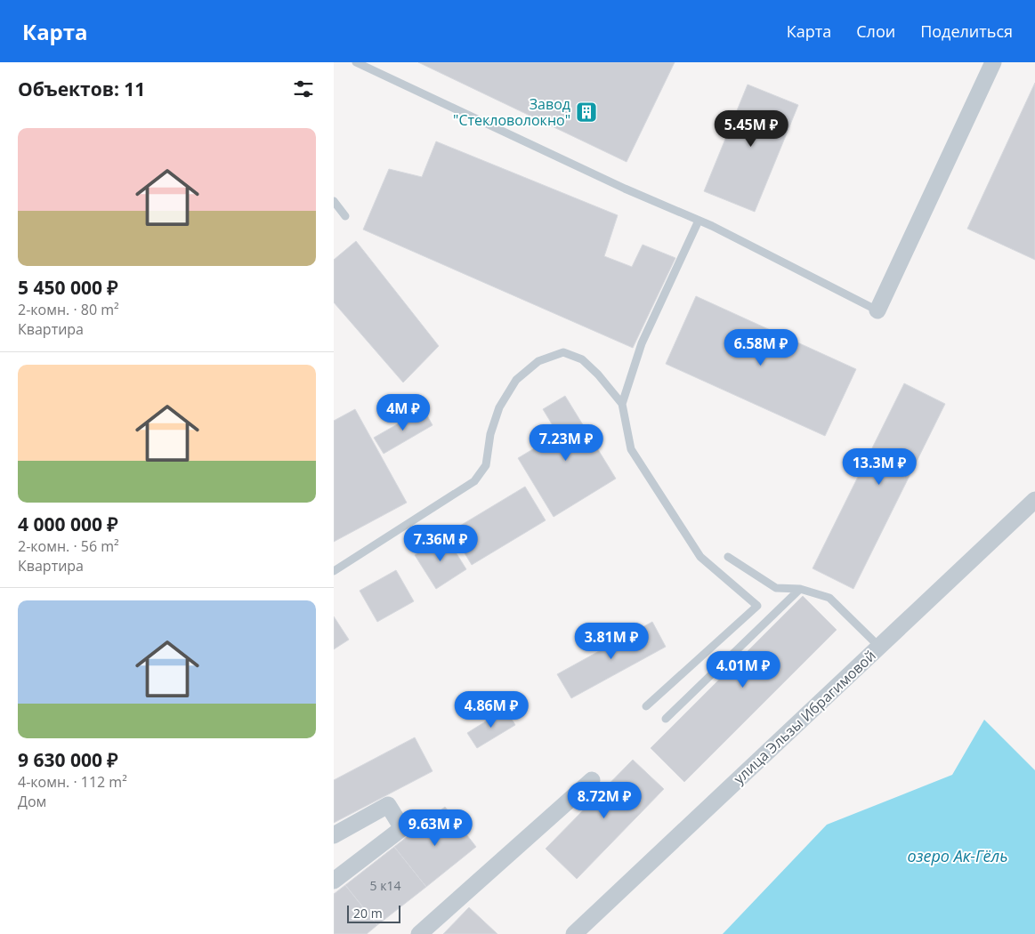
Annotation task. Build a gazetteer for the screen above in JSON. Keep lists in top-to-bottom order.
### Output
{
  "streets": {
    "street": ["улица Эльзы Ибрагимовой"]
  },
  "water": ["озеро Ак-Гёль"],
  "places": {
    "building": ["Завод \"Стекловолокно\""]
  },
  "house_numbers": ["5 к14"],
  "scale_bar": "20 m",
  "page": {
    "header": "Карта",
    "nav": ["Карта", "Слои", "Поделиться"],
    "heading": "Объектов: 11",
    "price": [
      "5.45M ₽",
      "6.58M ₽",
      "4M ₽",
      "7.23M ₽",
      "13.3M ₽",
      "7.36M ₽",
      "3.81M ₽",
      "4.01M ₽",
      "4.86M ₽",
      "8.72M ₽",
      "9.63M ₽"
    ],
    "list": [
      {
        "name": "5 450 000 ₽",
        "note": "2-комн. · 80 m² · Квартира"
      },
      {
        "name": "4 000 000 ₽",
        "note": "2-комн. · 56 m² · Квартира"
      },
      {
        "name": "9 630 000 ₽",
        "note": "4-комн. · 112 m² · Дом"
      }
    ],
    "scale": "20 m"
  }
}
